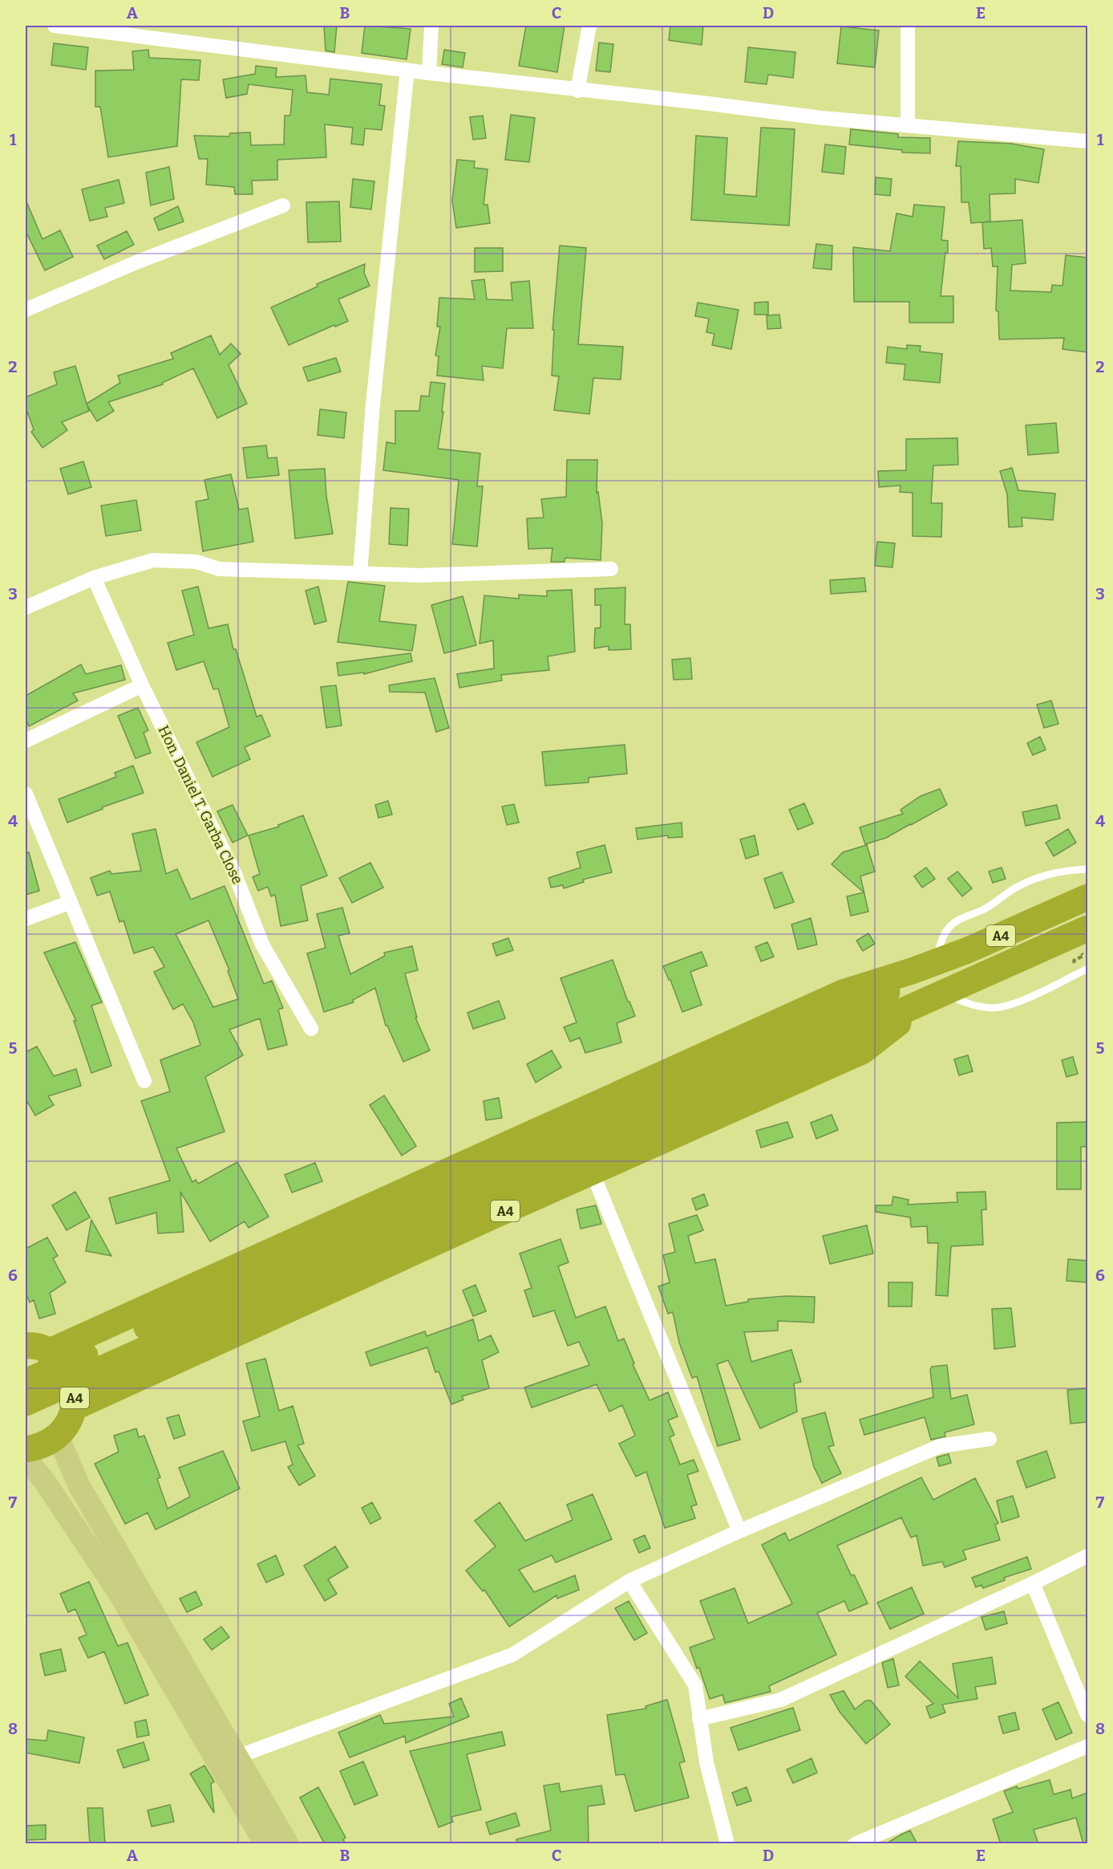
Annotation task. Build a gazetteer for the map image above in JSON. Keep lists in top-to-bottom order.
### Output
{
  "streets": {
    "highway": ["A4"],
    "street": ["Hon. Daniel T. Garba Close"]
  },
  "grid": {
    "columns": [
      "A",
      "B",
      "C",
      "D",
      "E"
    ],
    "rows": [
      "1",
      "2",
      "3",
      "4",
      "5",
      "6",
      "7",
      "8"
    ]
  }
}
